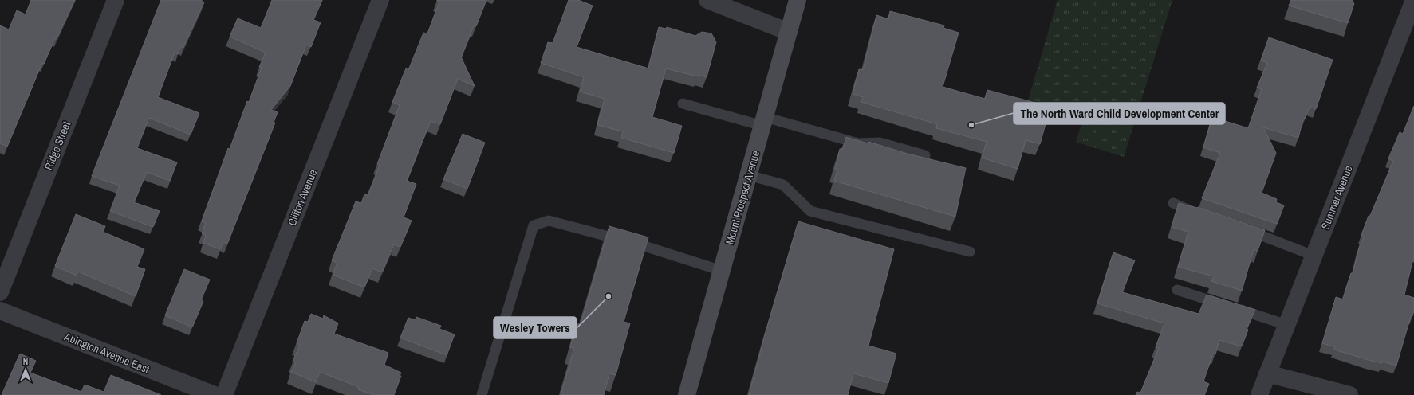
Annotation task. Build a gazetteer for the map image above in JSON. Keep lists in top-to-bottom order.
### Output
{
  "streets": {
    "main road": ["Mount Prospect Avenue"],
    "street": [
      "Ridge Street",
      "Clifton Avenue",
      "Summer Avenue",
      "Abington Avenue East"
    ]
  },
  "places": ["The North Ward Child Development Center", "Wesley Towers"],
  "north": "top"
}
